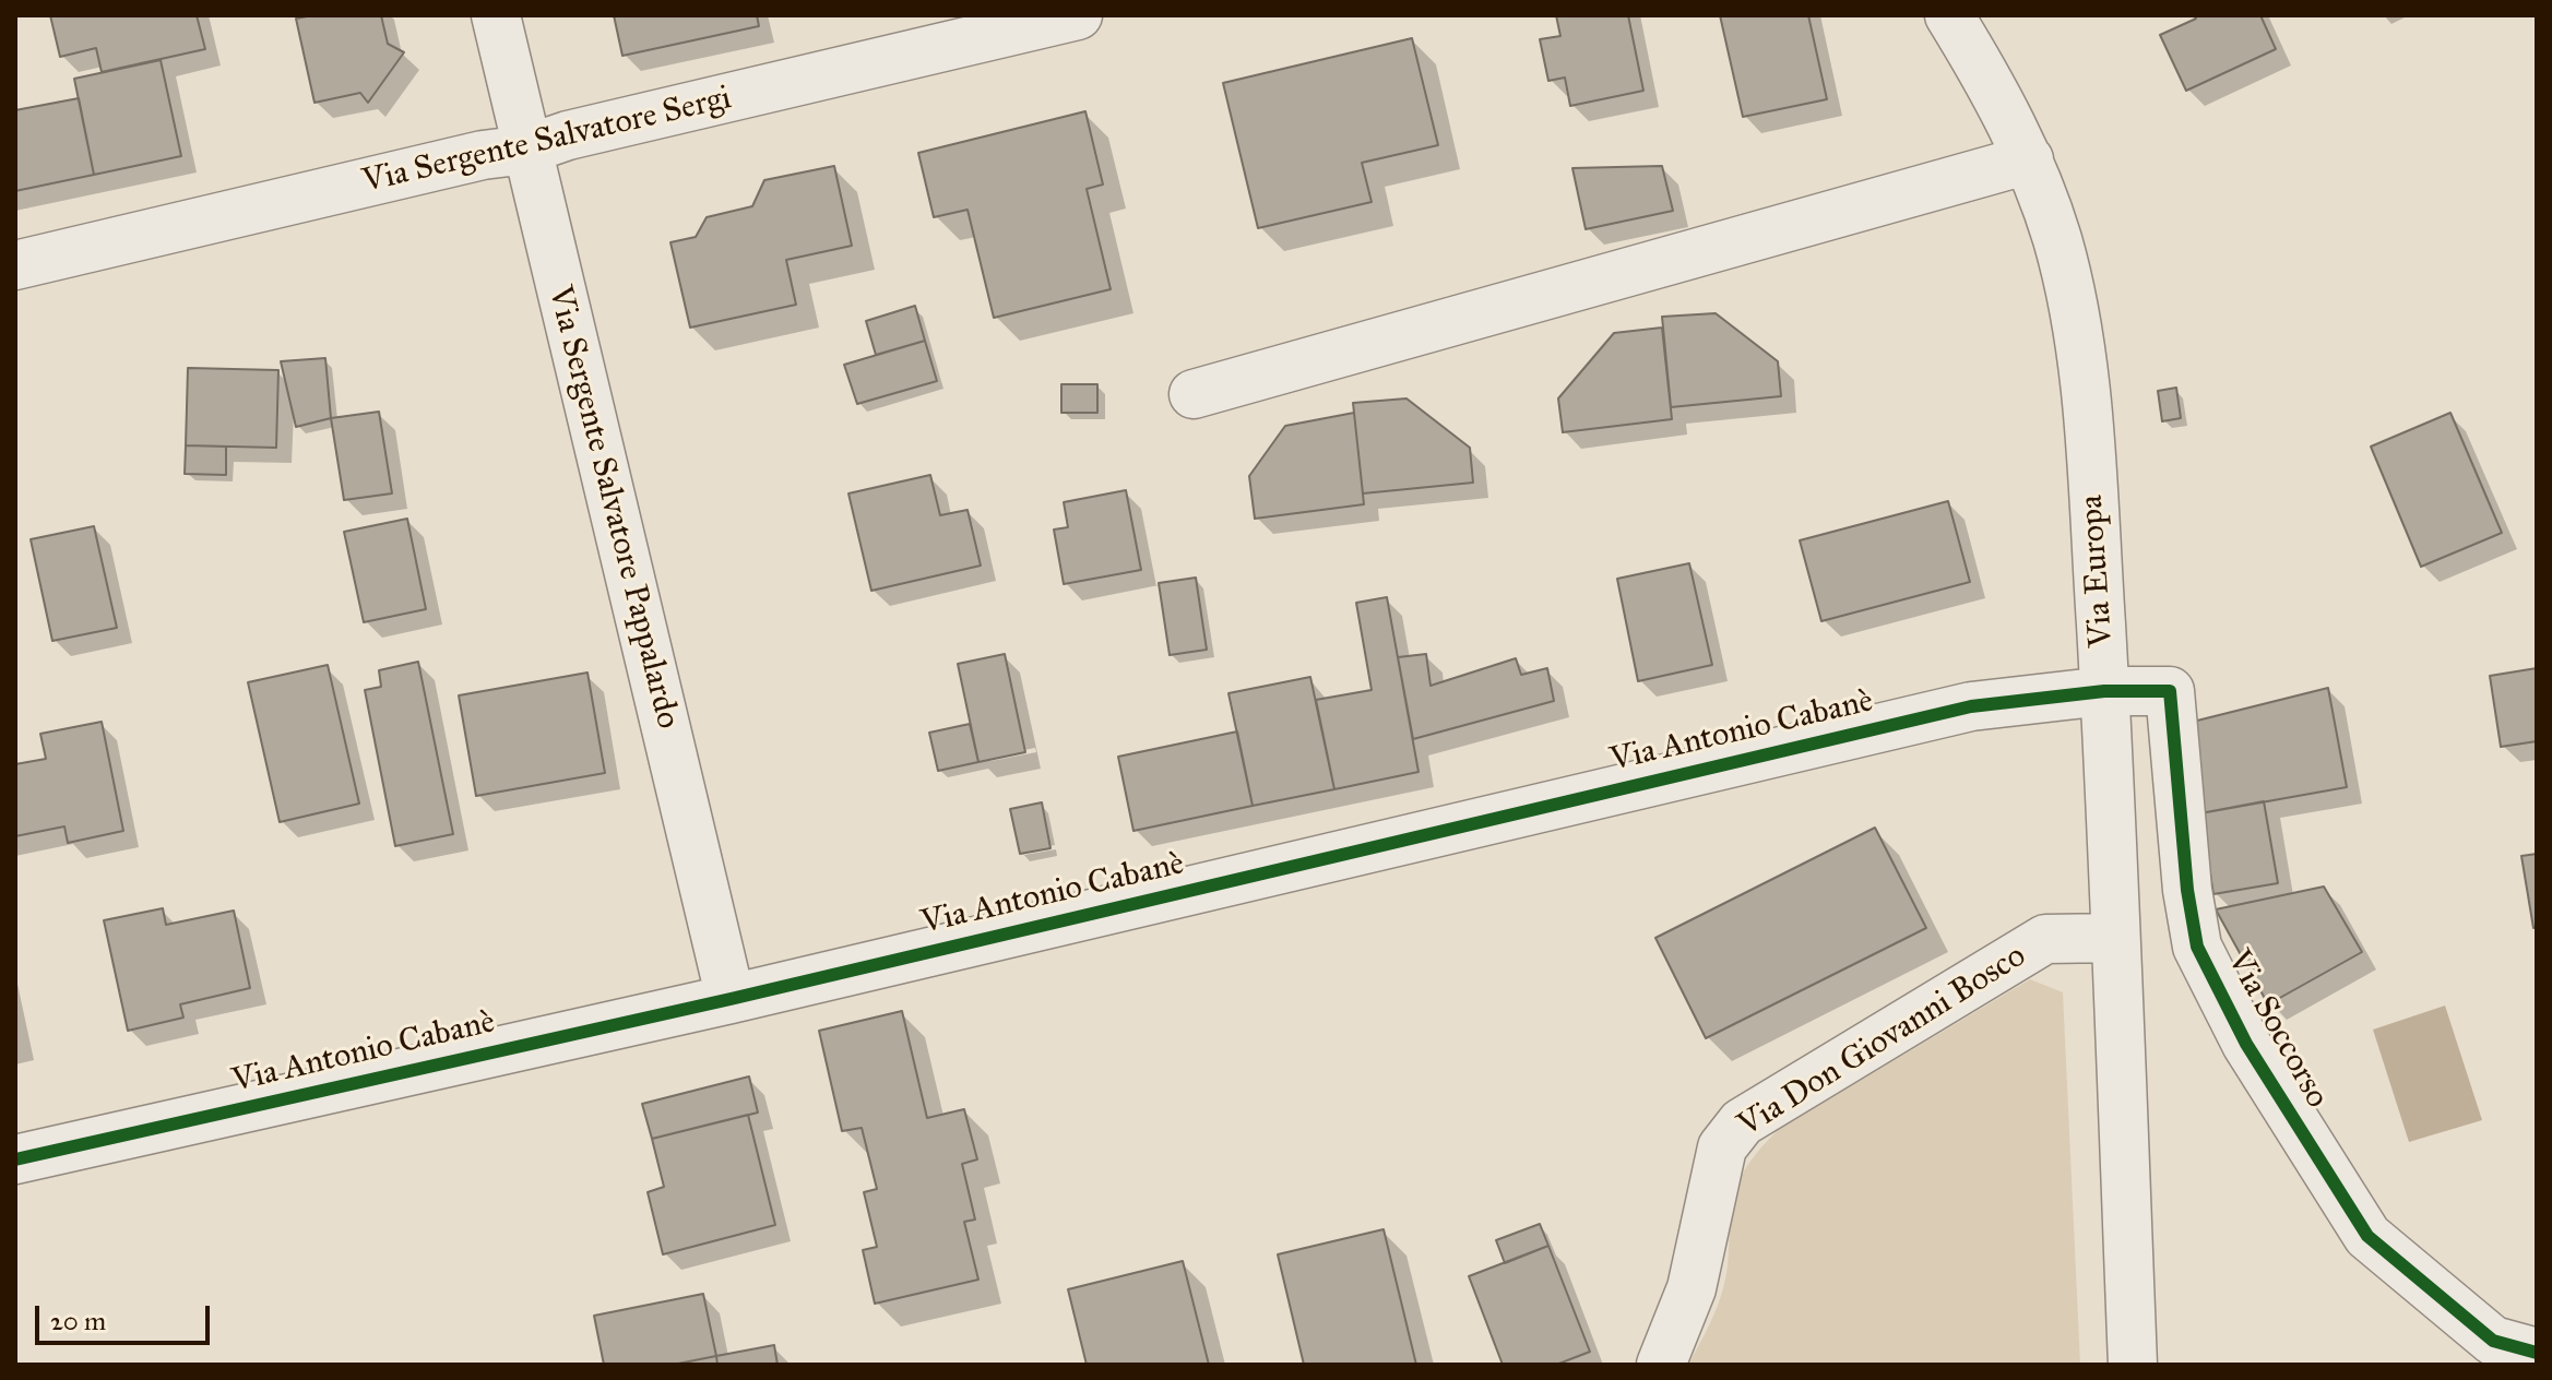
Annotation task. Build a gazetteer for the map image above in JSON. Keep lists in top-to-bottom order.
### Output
{
  "streets": {
    "street": [
      "Via Sergente Salvatore Sergi",
      "Via Sergente Salvatore Pappalardo",
      "Via Europa",
      "Via Antonio Cabanè",
      "Via Soccorso",
      "Via Don Giovanni Bosco"
    ]
  },
  "crossings": [
    ["Via Sergente Salvatore Sergi", "Via Sergente Salvatore Pappalardo"],
    ["Via Sergente Salvatore Pappalardo", "Via Antonio Cabanè"],
    ["Via Europa", "Via Antonio Cabanè"],
    ["Via Europa", "Via Soccorso"],
    ["Via Europa", "Via Don Giovanni Bosco"],
    ["Via Antonio Cabanè", "Via Soccorso"]
  ],
  "scale_bar": "20 m"
}
